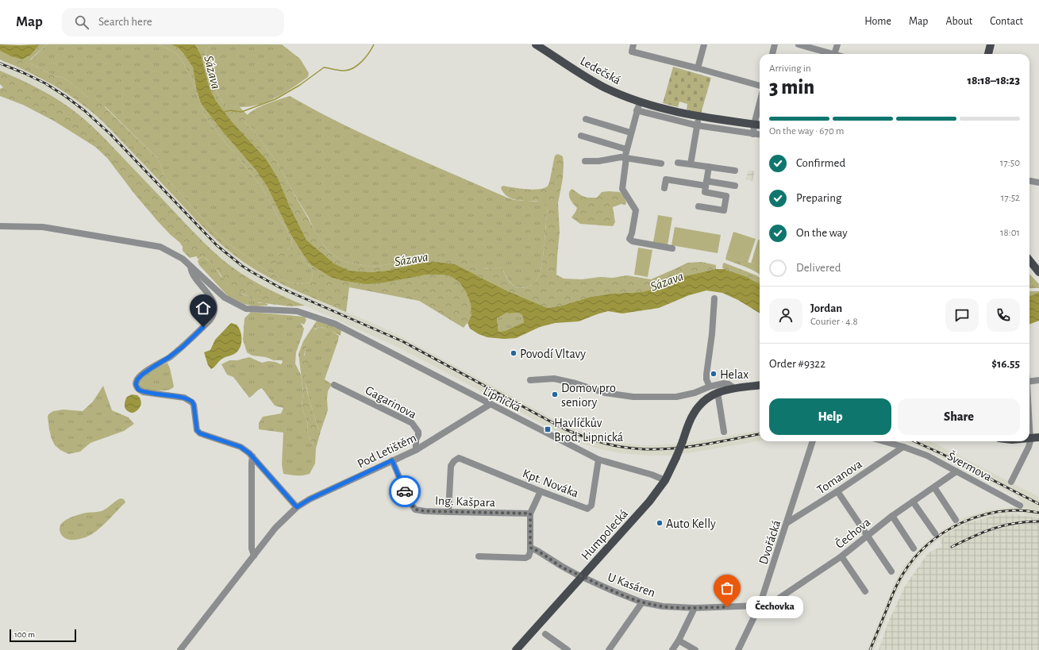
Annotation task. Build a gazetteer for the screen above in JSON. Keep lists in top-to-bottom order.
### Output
{
  "streets": {
    "main road": ["Ledečská", "Humpolecká"],
    "street": [
      "Lipnická",
      "Gagarinova",
      "Pod Letištěm",
      "Švermova",
      "Tomanova",
      "Kpt. Nováka",
      "Ing. Kašpara",
      "Čechova",
      "Dvořácká",
      "U Kasáren"
    ]
  },
  "crossings": [
    ["Lipnická", "Pod Letištěm"],
    ["Lipnická", "Kpt. Nováka"],
    ["Lipnická", "Humpolecká"],
    ["Gagarinova", "Pod Letištěm"],
    ["Pod Letištěm", "Ing. Kašpara"],
    ["Švermova", "Tomanova"],
    ["Švermova", "Čechova"],
    ["Tomanova", "Dvořácká"],
    ["Kpt. Nováka", "Ing. Kašpara"],
    ["Čechova", "Dvořácká"],
    ["Čechova", "U Kasáren"],
    ["Humpolecká", "U Kasáren"],
    ["Dvořácká", "U Kasáren"]
  ],
  "water": ["Sázava"],
  "places": {
    "other": [
      "Povodí Vltavy",
      "Helax",
      "Domov pro seniory",
      "Auto Kelly",
      "Čechovka"
    ],
    "transit": ["Havlíčkův Brod, Lipnická"]
  },
  "scale_bar": "100 m",
  "page": {
    "header": "Map",
    "search": "Search here",
    "nav": [
      "Home",
      "Map",
      "About",
      "Contact"
    ],
    "heading": ["3 min", "Arriving in", "18:18–18:23"],
    "panel": [
      "Jordan",
      "Courier · 4.8",
      "Order #9322",
      "$16.55"
    ],
    "bar": "On the way · 670 m",
    "list": [
      ["Confirmed", "17:50"],
      ["Preparing", "17:52"],
      ["On the way", "18:01"],
      "Delivered"
    ],
    "buttons": ["Help", "Share"],
    "bubble": "Čechovka",
    "scale": "100 m"
  }
}
